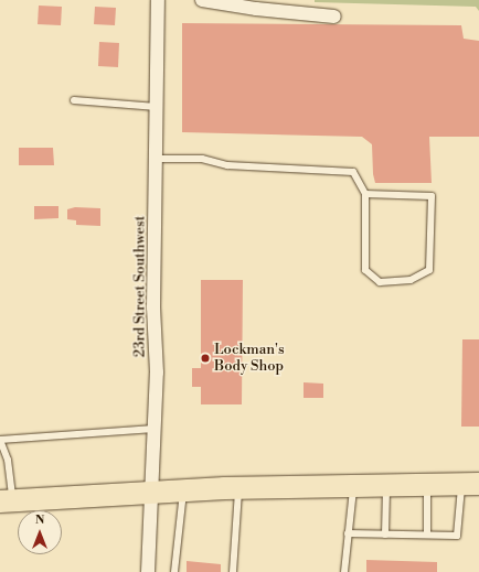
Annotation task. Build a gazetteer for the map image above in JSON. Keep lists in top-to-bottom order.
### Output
{
  "streets": {
    "street": ["23rd Street Southwest"]
  },
  "places": ["Lockman's Body Shop"],
  "north": "top"
}
